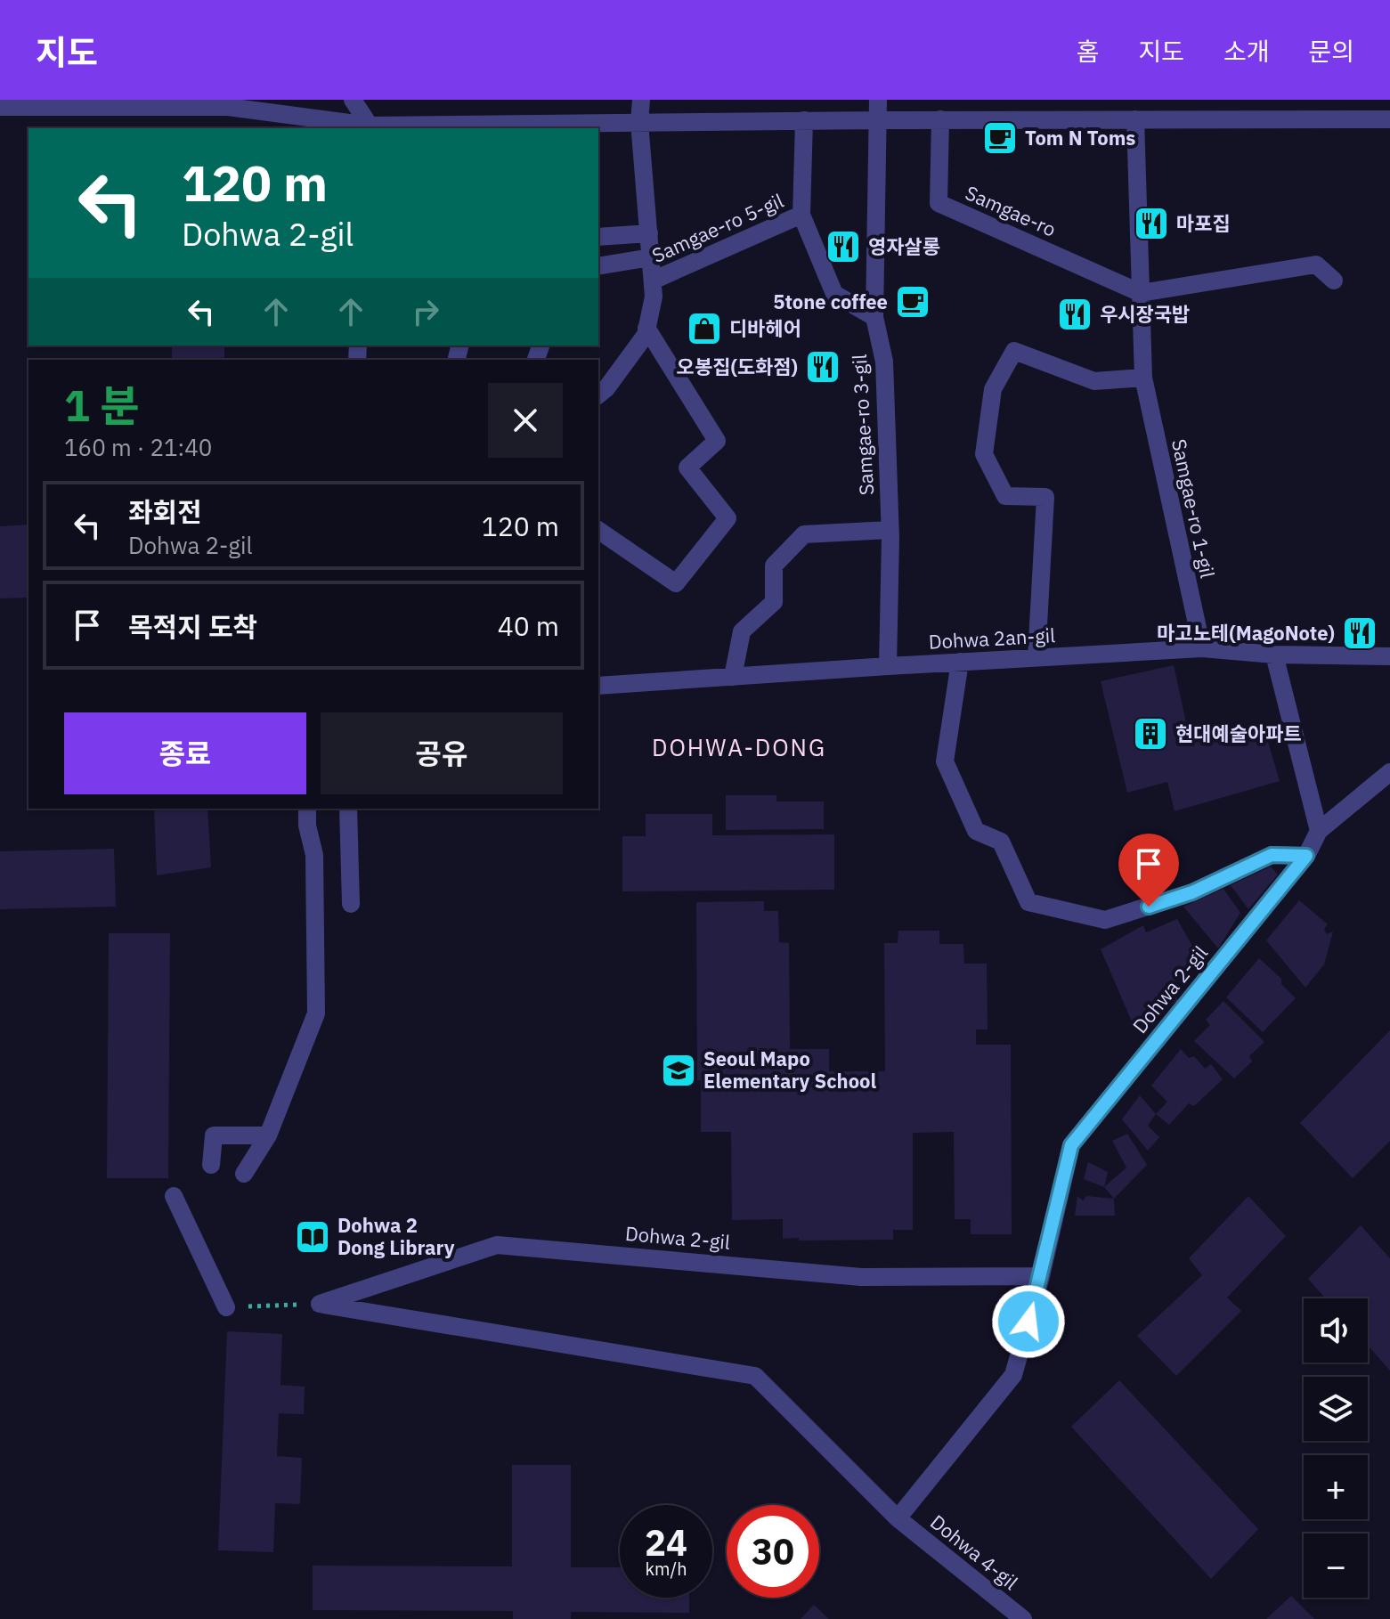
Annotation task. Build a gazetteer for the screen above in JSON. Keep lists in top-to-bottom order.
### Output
{
  "streets": {
    "street": [
      "Samgae-ro",
      "Samgae-ro 5-gil",
      "Samgae-ro 3-gil",
      "Samgae-ro 1-gil",
      "Dohwa 2an-gil",
      "Dohwa 2-gil",
      "Dohwa 4-gil"
    ]
  },
  "crossings": [
    ["Samgae-ro", "Samgae-ro 1-gil"],
    ["Samgae-ro 3-gil", "Dohwa 2an-gil"],
    ["Samgae-ro 1-gil", "Dohwa 2an-gil"],
    ["Dohwa 2-gil", "Dohwa 4-gil"]
  ],
  "districts": ["DOHWA-DONG"],
  "places": {
    "cafe": ["Tom N Toms", "5tone coffee"],
    "restaurant": [
      "마포집",
      "영자살롱",
      "우시장국밥",
      "오봉집(도화점)",
      "마고노테(MagoNote)"
    ],
    "shop": ["디바헤어"],
    "building": ["현대예술아파트"],
    "school or university": ["Seoul Mapo Elementary School"],
    "library": ["Dohwa 2 Dong Library"]
  },
  "page": {
    "header": "지도",
    "nav": [
      "홈",
      "지도",
      "소개",
      "문의"
    ],
    "turn": ["120 m", "Dohwa 2-gil"],
    "heading": ["1 분", "160 m · 21:40"],
    "list": [
      {
        "name": "좌회전",
        "note": "Dohwa 2-gil",
        "value": "120 m"
      },
      {
        "name": "목적지 도착",
        "value": "40 m"
      }
    ],
    "buttons": ["종료", "공유"],
    "map_buttons": ["+", "−"],
    "speed": "24 km/h",
    "limit": "30"
  }
}
